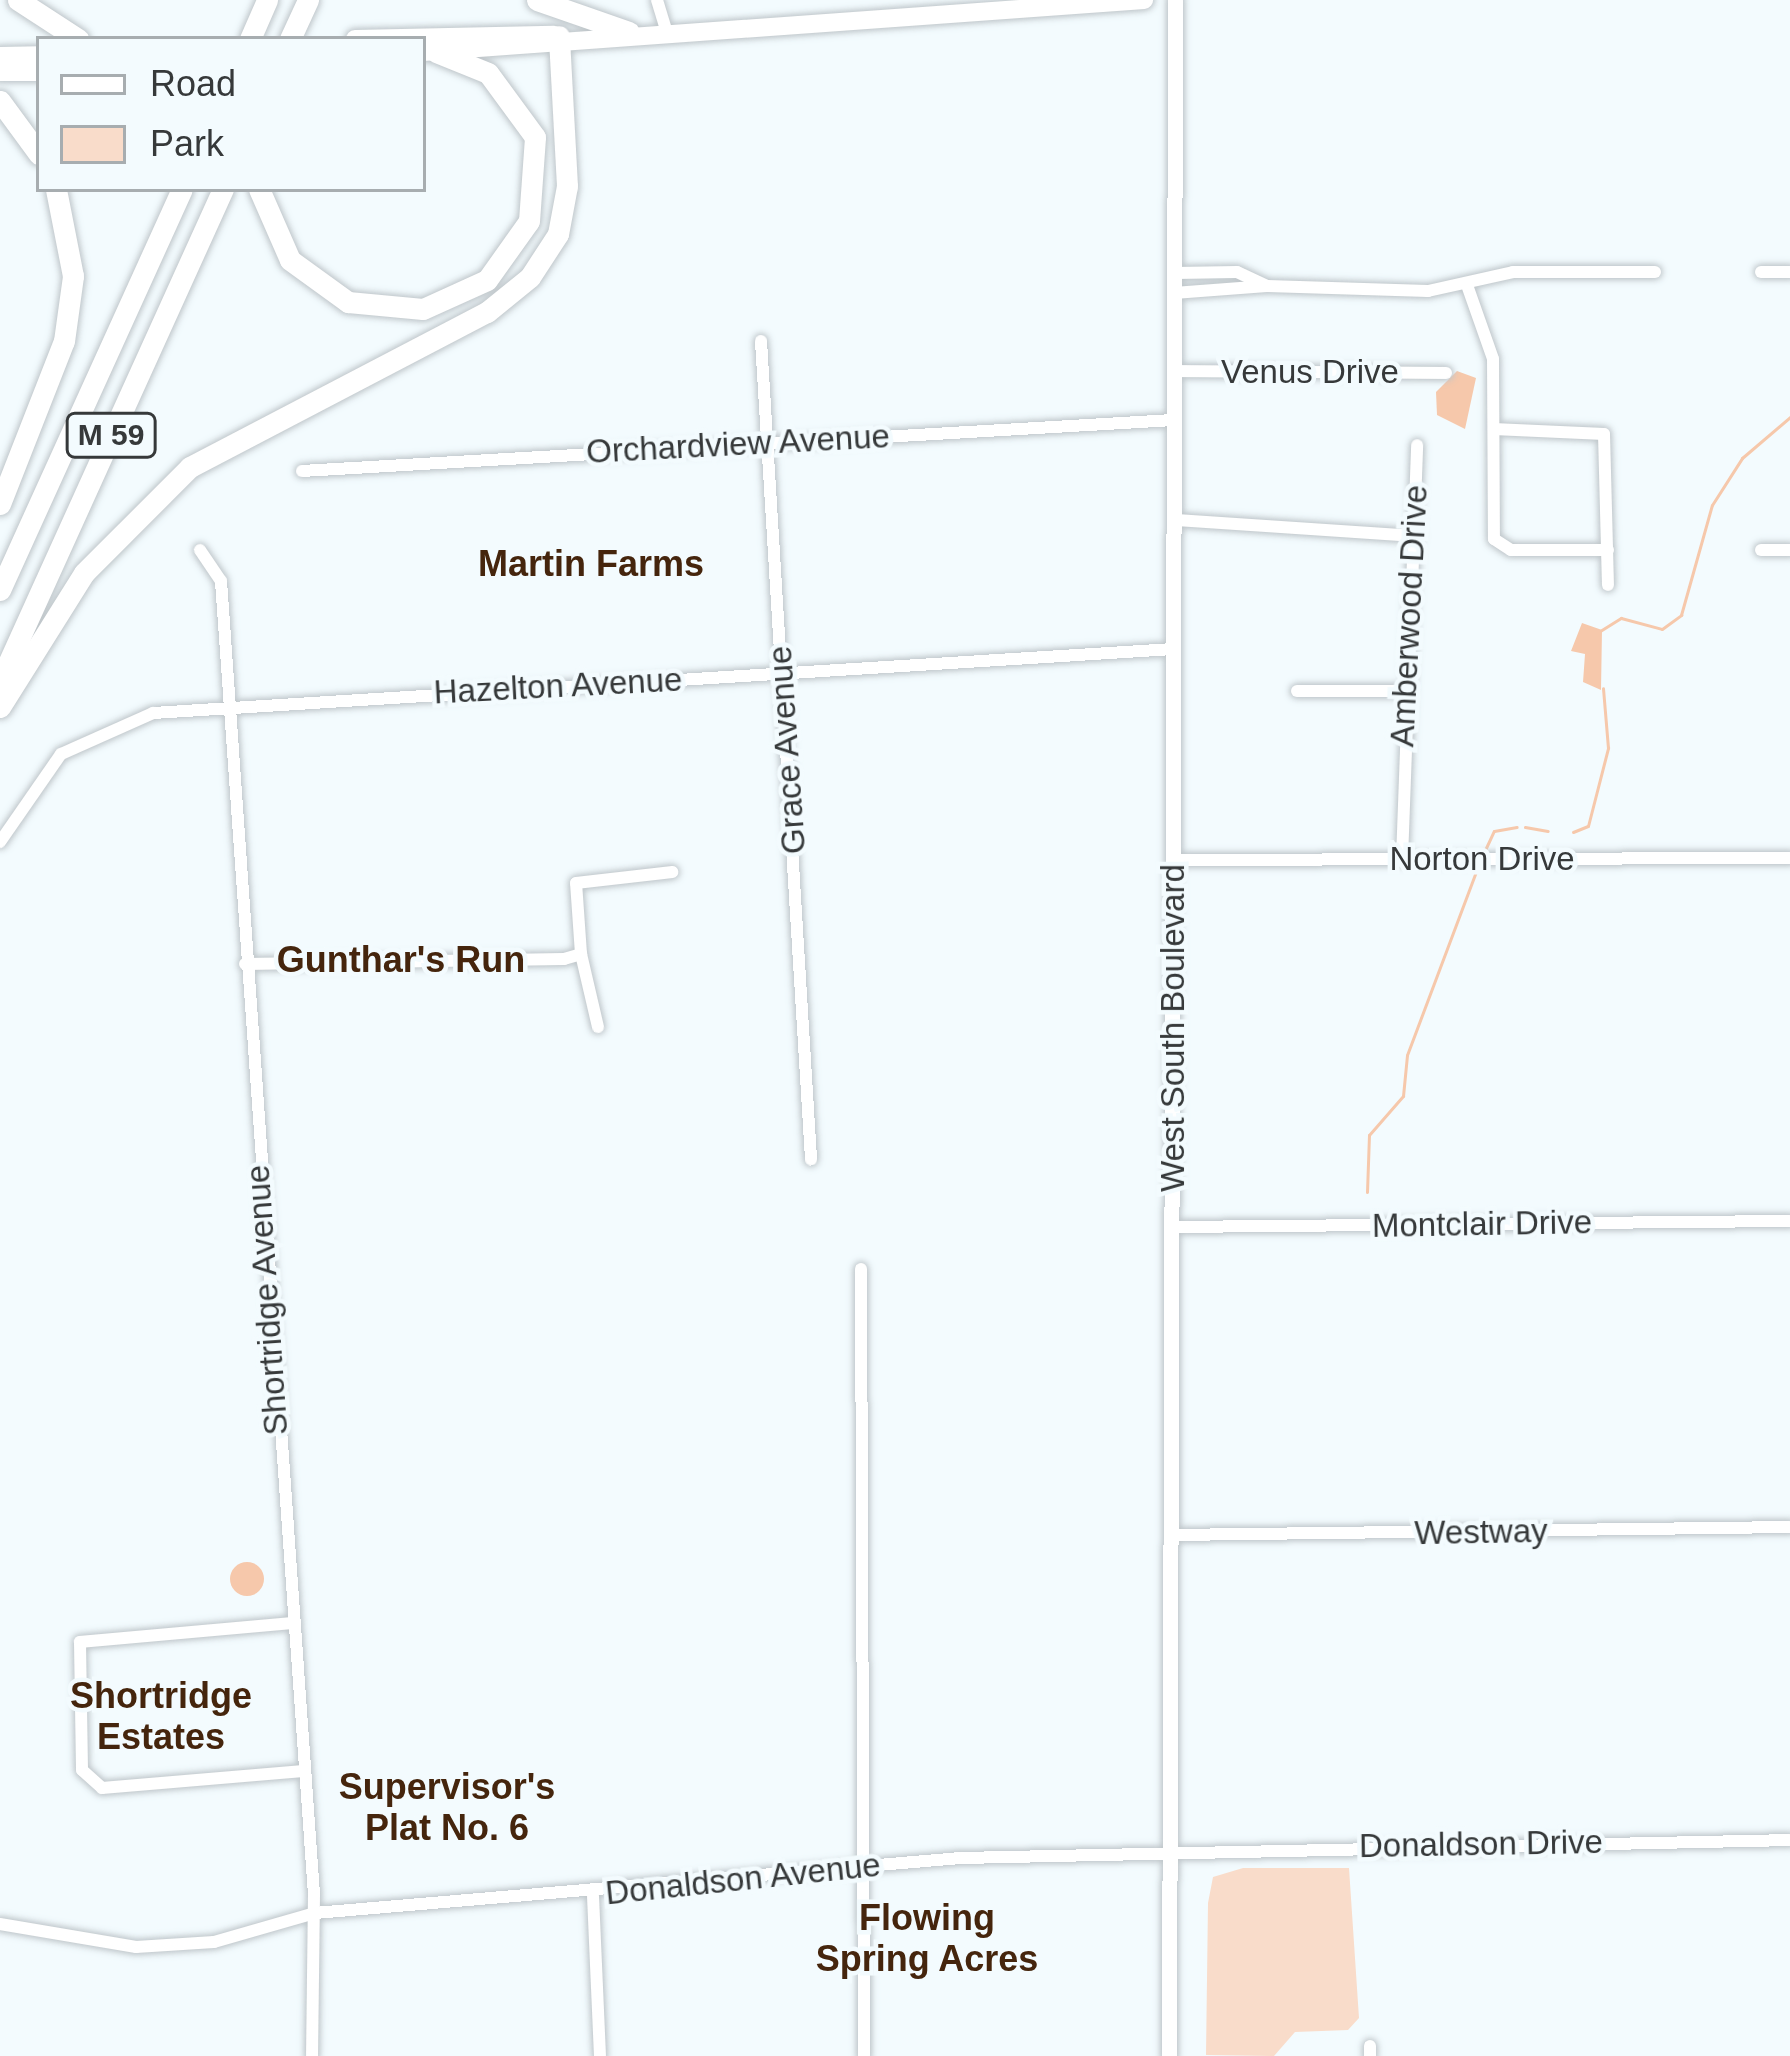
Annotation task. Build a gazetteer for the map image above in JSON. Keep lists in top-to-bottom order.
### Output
{
  "streets": {
    "highway": ["M 59"],
    "street": [
      "Venus Drive",
      "Orchardview Avenue",
      "Amberwood Drive",
      "Hazelton Avenue",
      "Grace Avenue",
      "Norton Drive",
      "West South Boulevard",
      "Montclair Drive",
      "Shortridge Avenue",
      "Westway",
      "Donaldson Drive",
      "Donaldson Avenue"
    ]
  },
  "crossings": [
    ["Venus Drive", "West South Boulevard"],
    ["Orchardview Avenue", "Grace Avenue"],
    ["Orchardview Avenue", "West South Boulevard"],
    ["Amberwood Drive", "Norton Drive"],
    ["Hazelton Avenue", "Grace Avenue"],
    ["Hazelton Avenue", "West South Boulevard"],
    ["Hazelton Avenue", "Shortridge Avenue"],
    ["Norton Drive", "West South Boulevard"],
    ["West South Boulevard", "Montclair Drive"],
    ["West South Boulevard", "Westway"],
    ["West South Boulevard", "Donaldson Drive"],
    ["West South Boulevard", "Donaldson Avenue"],
    ["Shortridge Avenue", "Donaldson Avenue"],
    ["Donaldson Drive", "Donaldson Avenue"]
  ],
  "districts": [
    "Martin Farms",
    "Gunthar's Run",
    "Shortridge Estates",
    "Supervisor's Plat No. 6",
    "Flowing Spring Acres"
  ],
  "legend": ["Road", "Park"]
}
